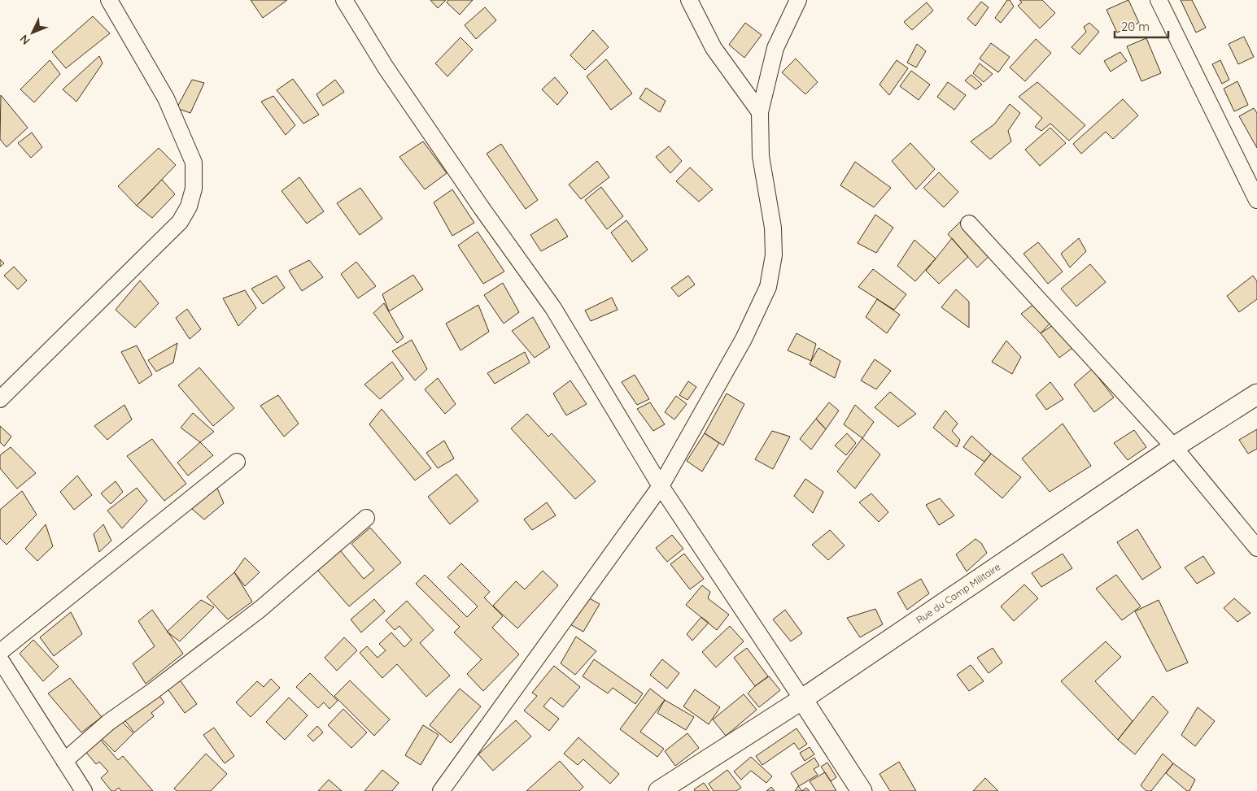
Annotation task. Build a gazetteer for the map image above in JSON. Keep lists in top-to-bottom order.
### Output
{
  "streets": {
    "street": ["Rue du Camp Militaire"]
  },
  "scale_bar": "20 m",
  "north": "bottom left"
}
